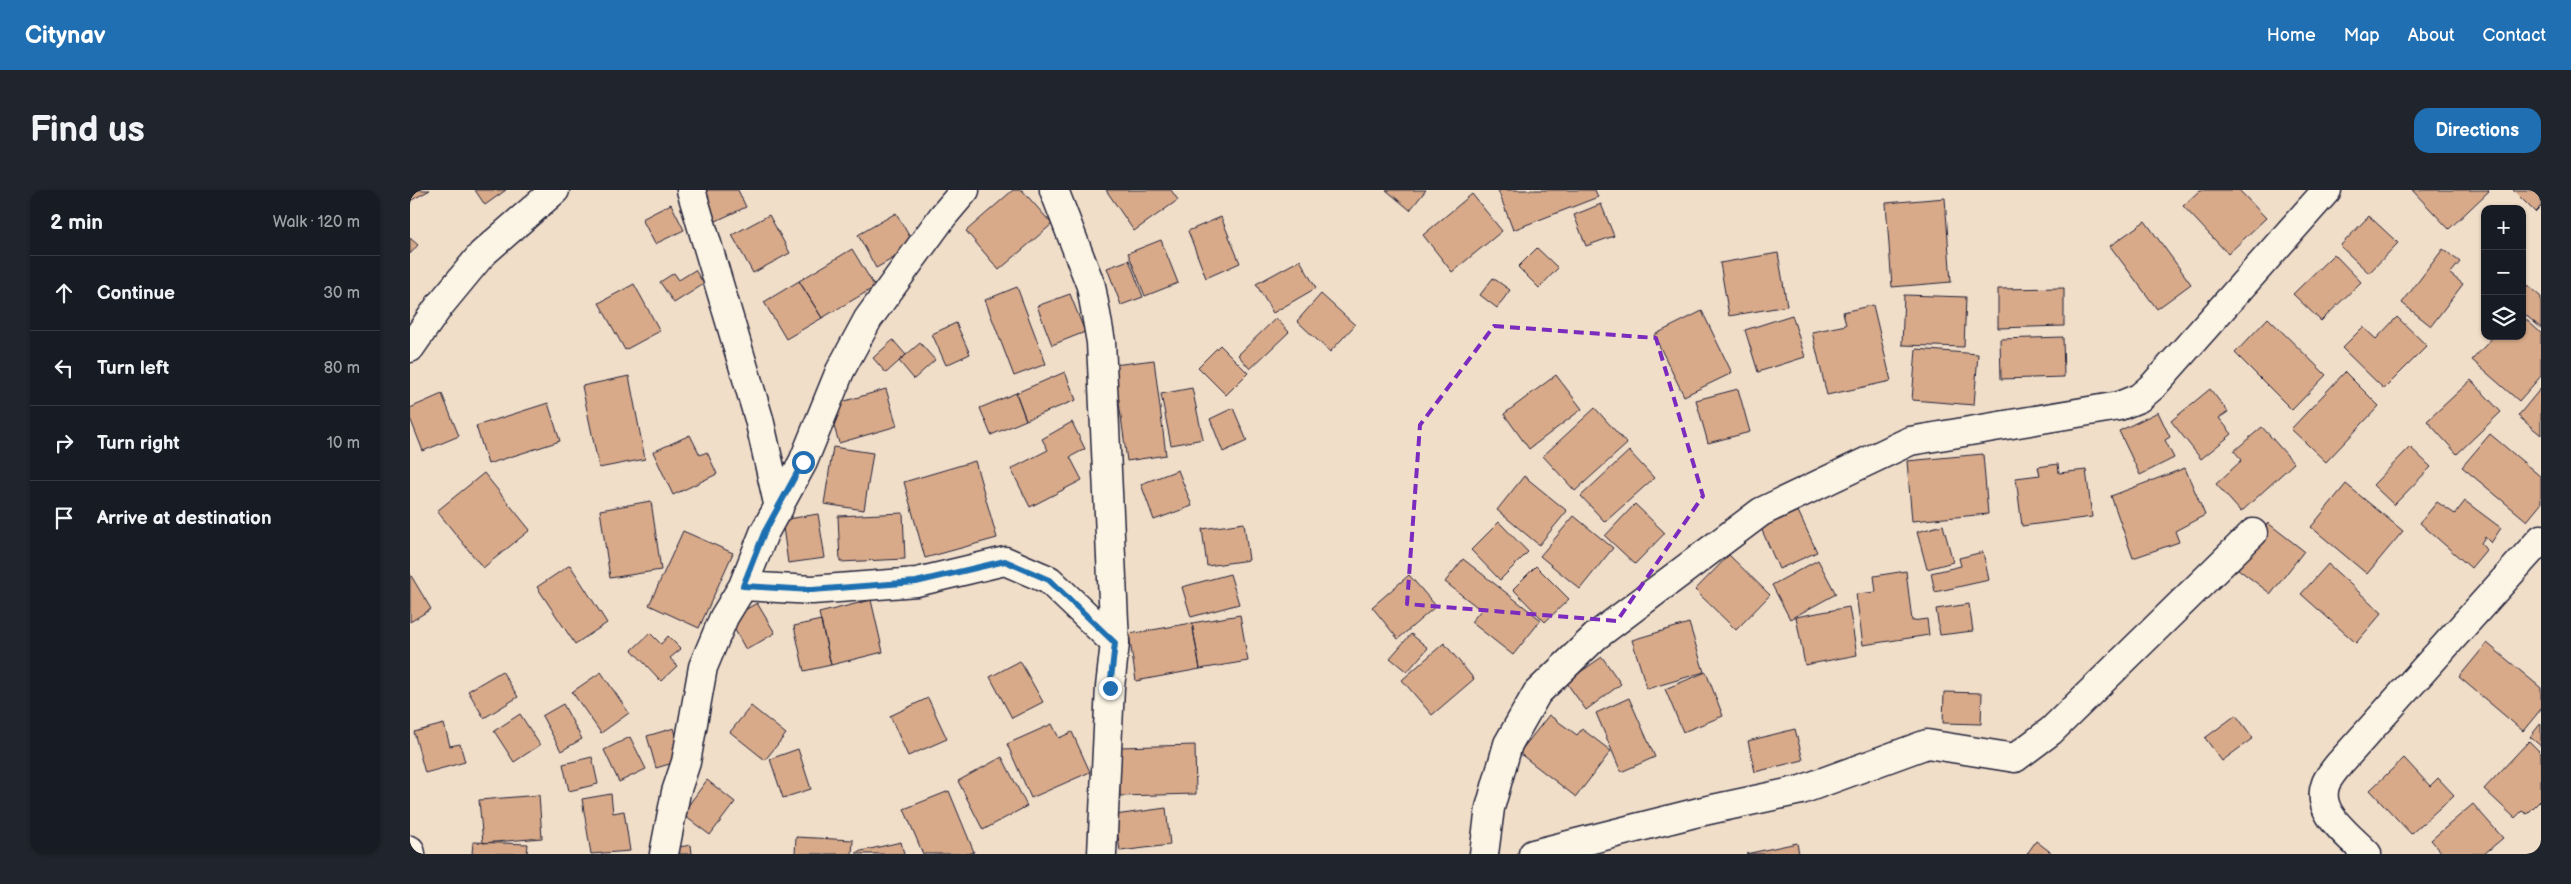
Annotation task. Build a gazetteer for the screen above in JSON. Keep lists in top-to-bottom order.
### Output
{
  "page": {
    "header": "Citynav",
    "nav": [
      "Home",
      "Map",
      "About",
      "Contact"
    ],
    "buttons": "Directions",
    "title": "Find us",
    "heading": ["2 min", "Walk · 120 m"],
    "map_buttons": ["+", "−"],
    "list": [
      ["Continue", "30 m"],
      ["Turn left", "80 m"],
      ["Turn right", "10 m"],
      "Arrive at destination"
    ]
  }
}
